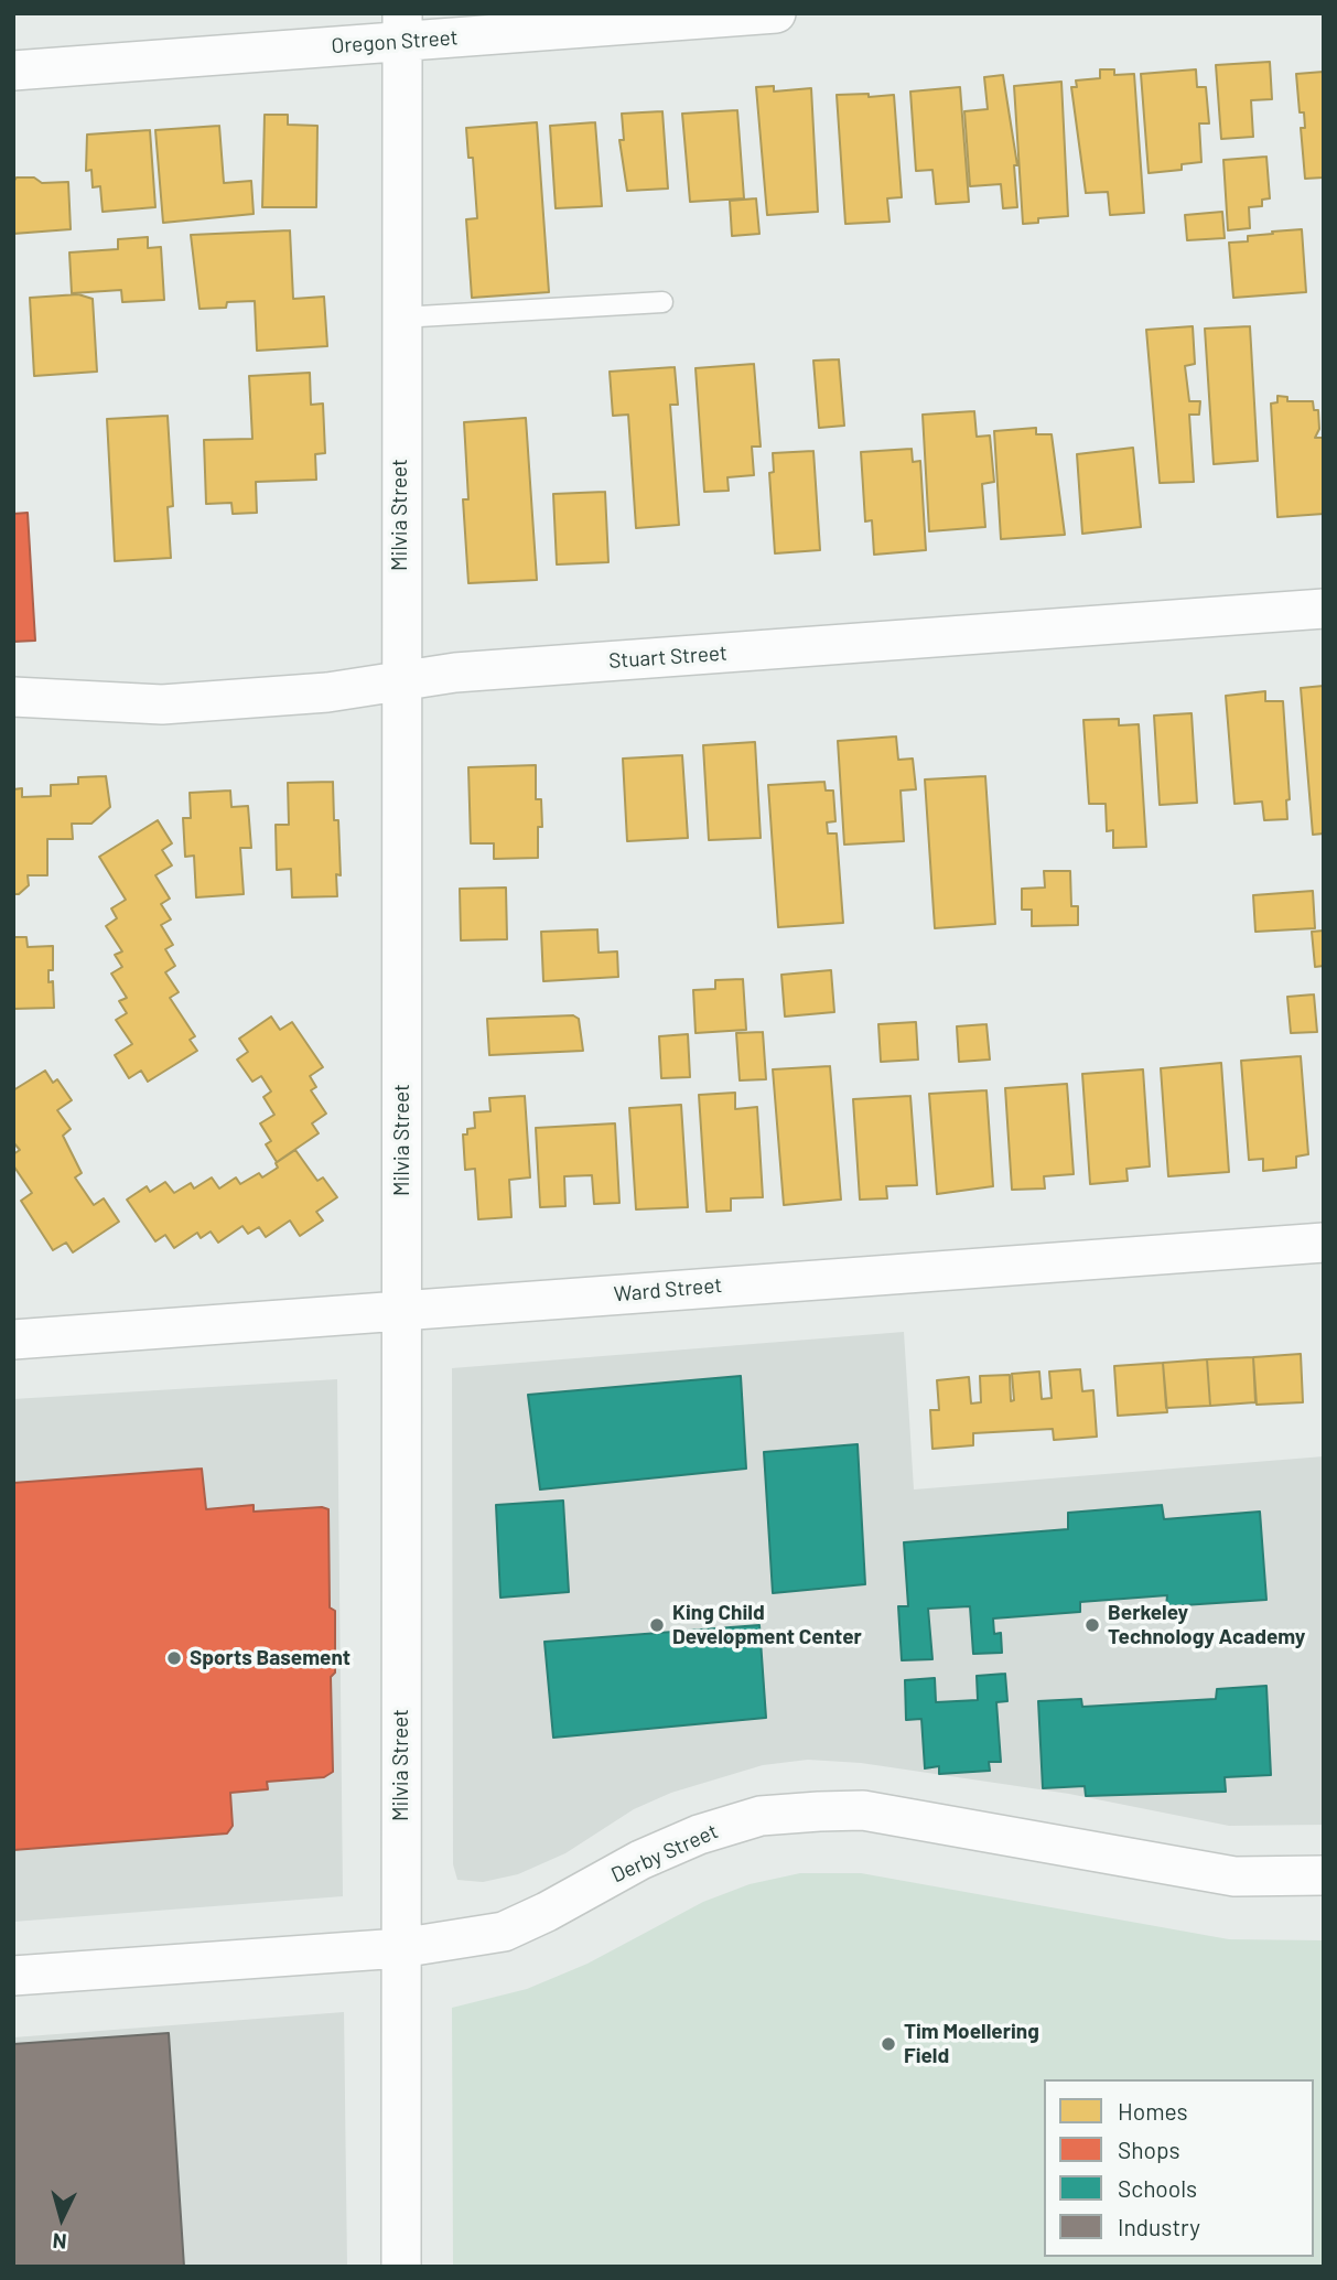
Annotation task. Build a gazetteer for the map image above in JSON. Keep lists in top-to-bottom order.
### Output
{
  "streets": {
    "street": [
      "Oregon Street",
      "Milvia Street",
      "Stuart Street",
      "Ward Street",
      "Derby Street"
    ]
  },
  "crossings": [
    ["Oregon Street", "Milvia Street"],
    ["Milvia Street", "Stuart Street"],
    ["Milvia Street", "Ward Street"],
    ["Milvia Street", "Derby Street"]
  ],
  "places": [
    "King Child Development Center",
    "Berkeley Technology Academy",
    "Sports Basement",
    "Tim Moellering Field"
  ],
  "legend": [
    "Homes",
    "Shops",
    "Schools",
    "Industry"
  ],
  "north": "bottom"
}
